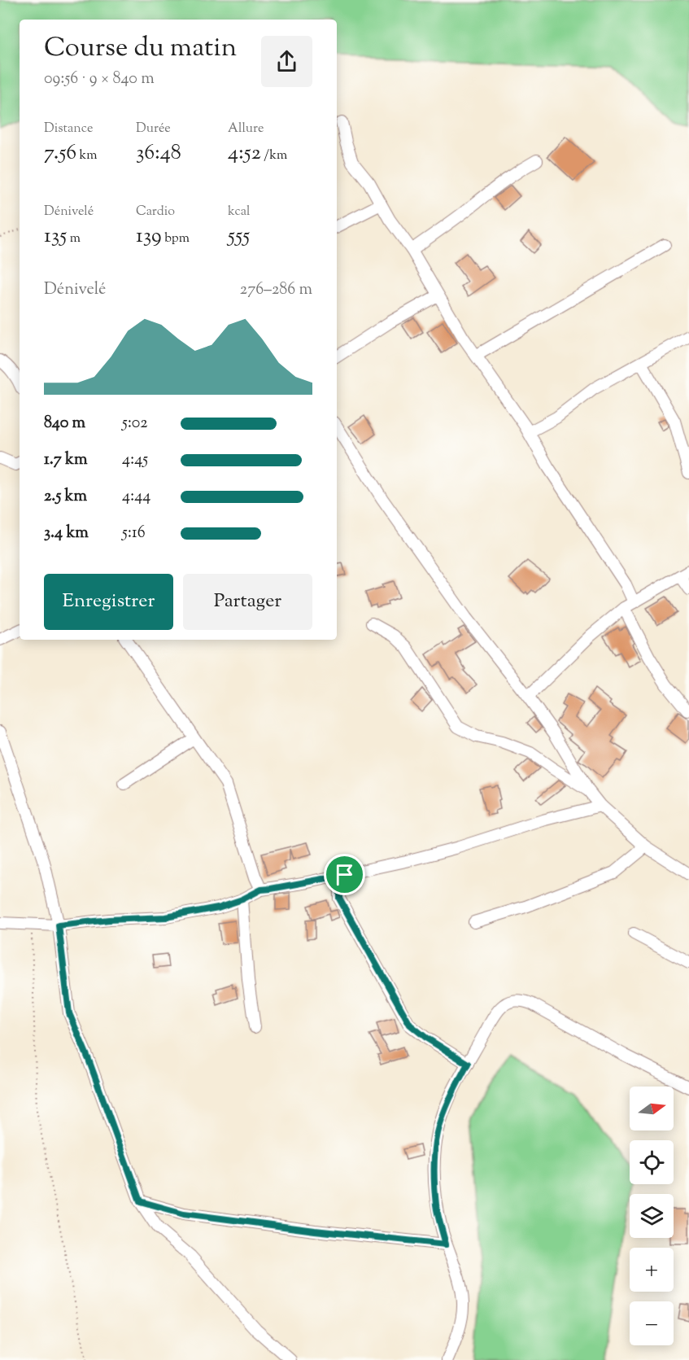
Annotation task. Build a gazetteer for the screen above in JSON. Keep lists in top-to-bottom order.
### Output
{
  "north": "right",
  "page": {
    "heading": ["Course du matin", "09:56 · 9 × 840 m"],
    "stats": [
      ["Distance", "7.56 km"],
      ["Durée", "36:48"],
      ["Allure", "4:52 /km"],
      ["Dénivelé", "135 m"],
      ["Cardio", "139 bpm"],
      ["kcal", "555"]
    ],
    "chart": ["Dénivelé", "276–286 m"],
    "list": [
      {
        "name": "840 m",
        "note": "5:02"
      },
      {
        "name": "1.7 km",
        "note": "4:45"
      },
      {
        "name": "2.5 km",
        "note": "4:44"
      },
      {
        "name": "3.4 km",
        "note": "5:16"
      }
    ],
    "buttons": ["Enregistrer", "Partager"],
    "map_buttons": ["+", "−"]
  }
}
